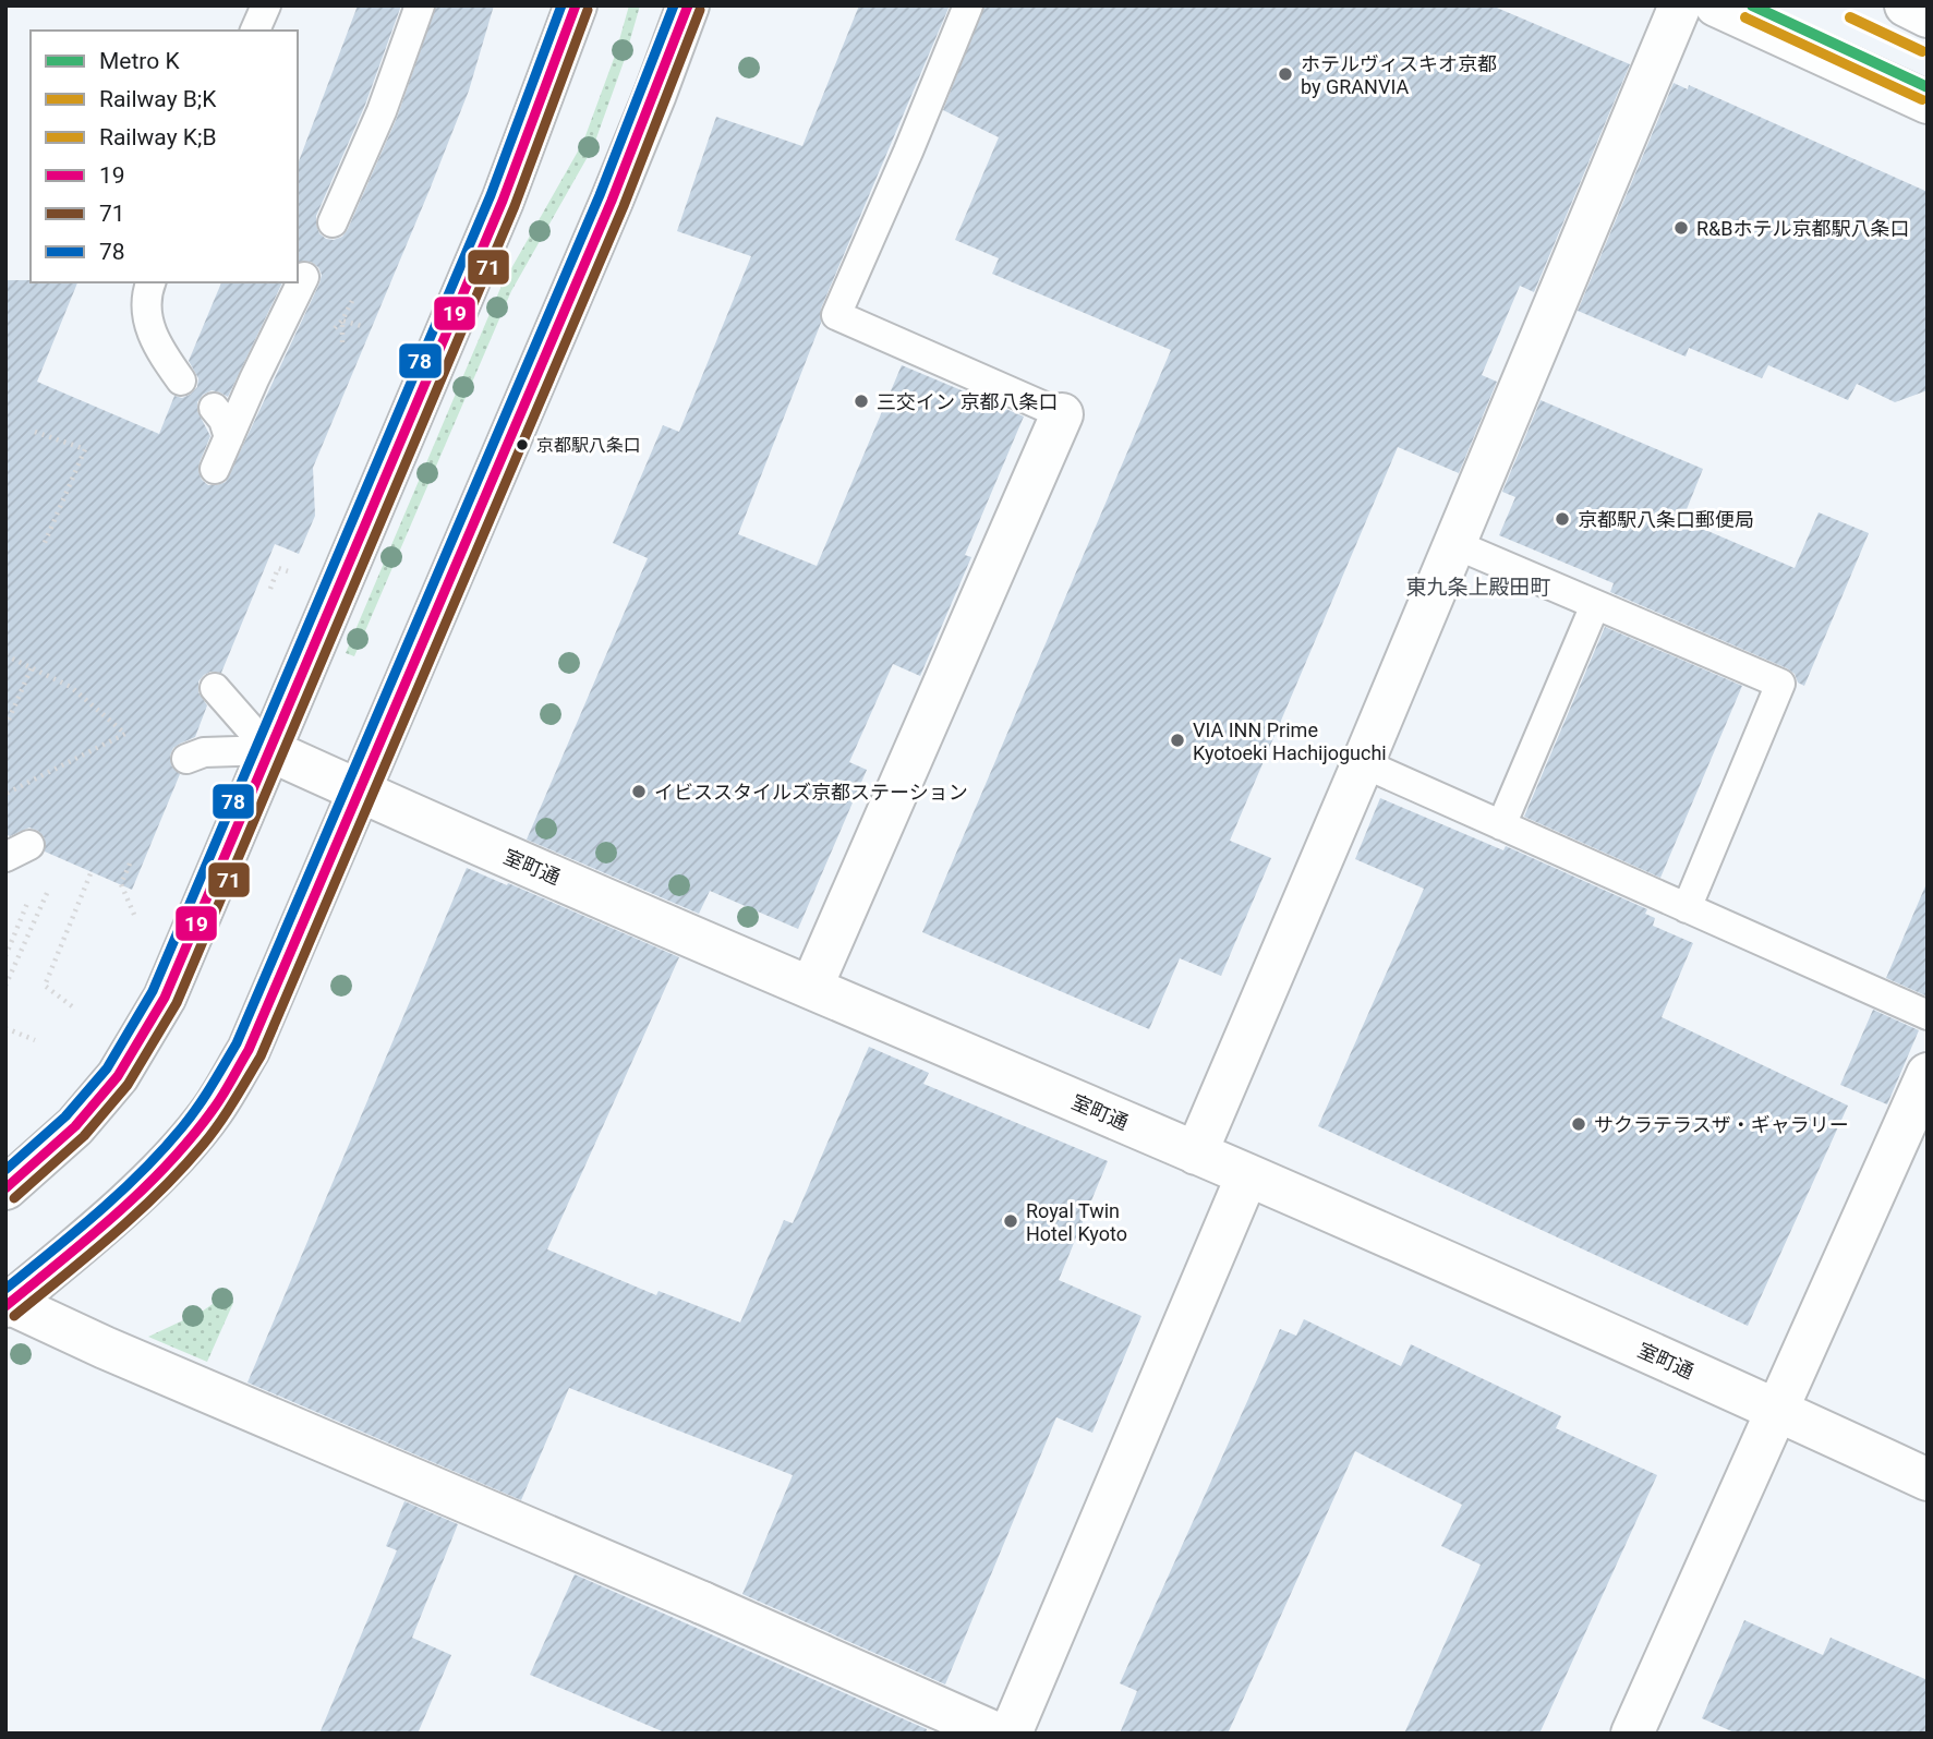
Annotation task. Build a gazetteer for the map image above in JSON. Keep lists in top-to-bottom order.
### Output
{
  "streets": {
    "street": ["室町通"]
  },
  "districts": ["東九条上殿田町"],
  "places": [
    "ホテルヴィスキオ京都 by GRANVIA",
    "R&Bホテル京都駅八条口",
    "三交イン 京都八条口",
    "京都駅八条口",
    "京都駅八条口郵便局",
    "VIA INN Prime Kyotoeki Hachijoguchi",
    "イビススタイルズ京都ステーション",
    "サクラテラスザ・ギャラリー",
    "Royal Twin Hotel Kyoto"
  ],
  "lines": [
    "metro line K",
    "transit line 19",
    "transit line 78",
    "transit line 71",
    "rail line B;K",
    "rail line K;B"
  ],
  "legend": [
    "Metro K",
    "Railway B;K",
    "Railway K;B",
    "19",
    "71",
    "78"
  ]
}
